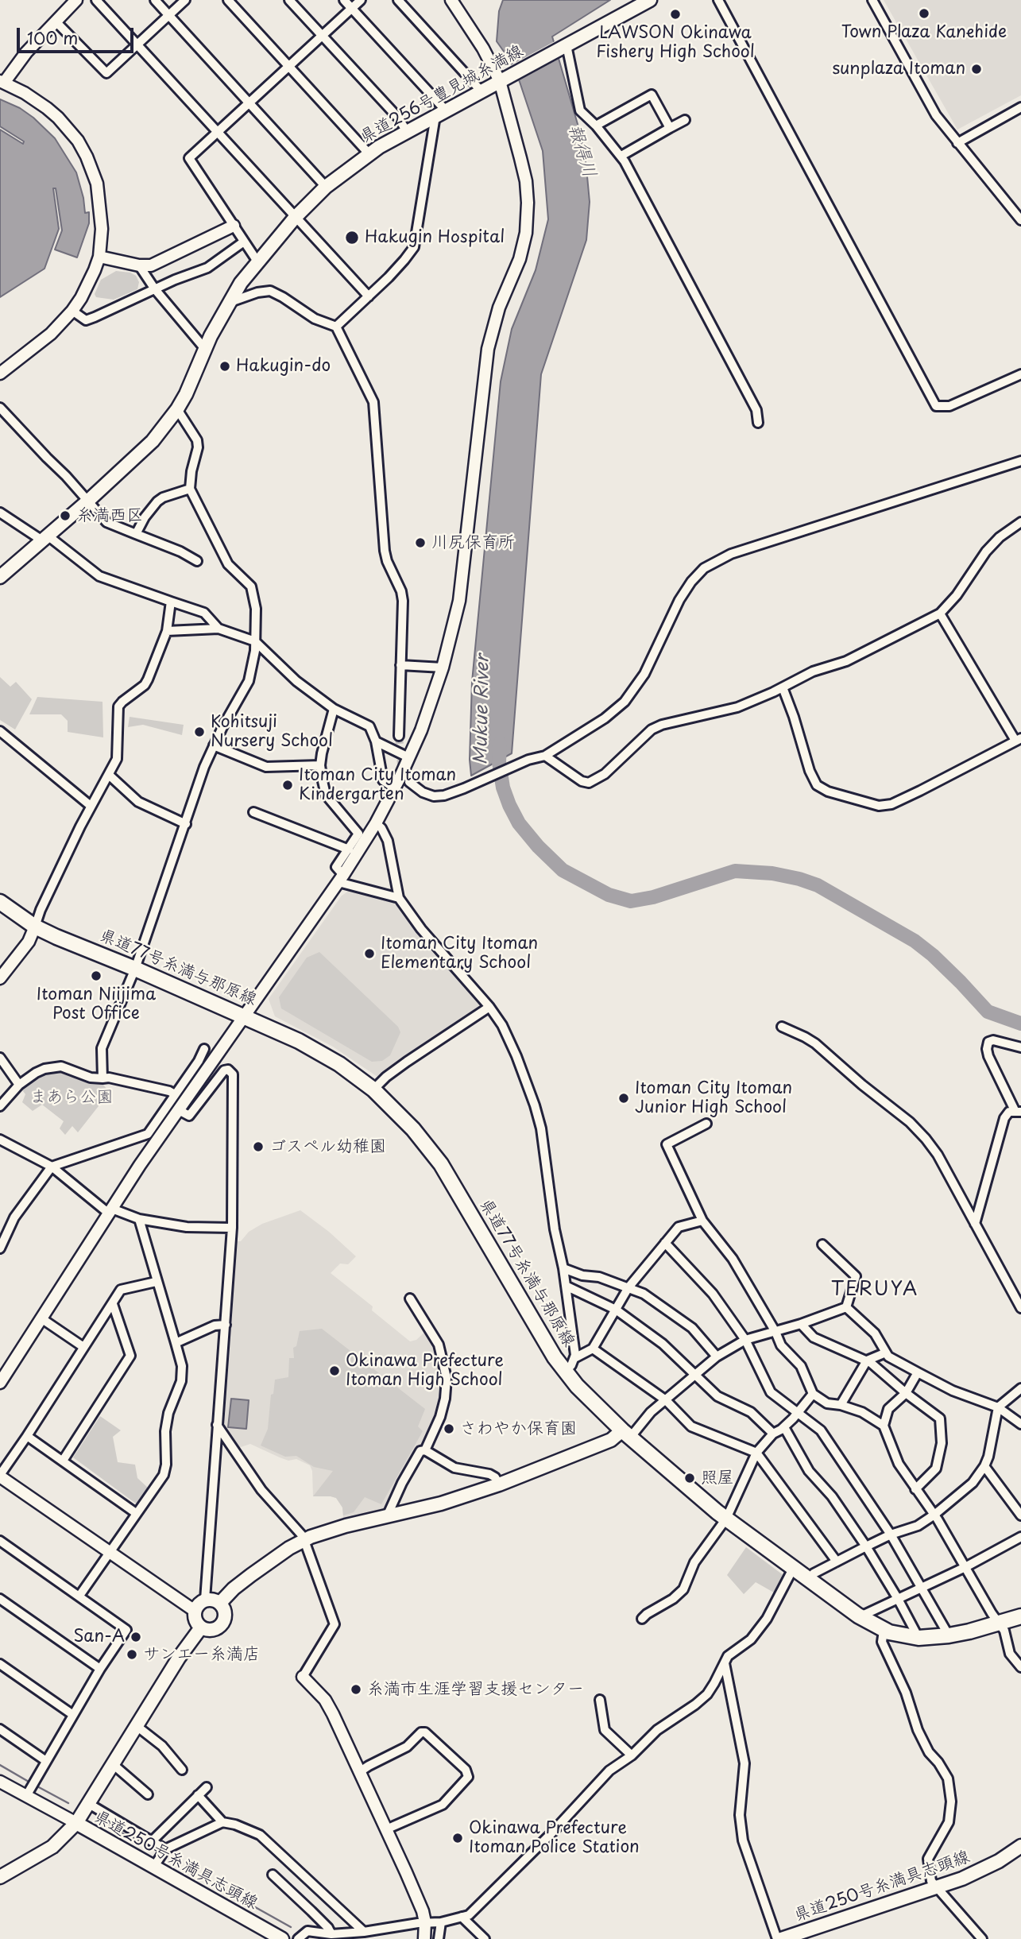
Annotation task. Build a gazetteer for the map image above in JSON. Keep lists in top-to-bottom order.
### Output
{
  "streets": {
    "main road": ["県道256号豊見城糸満線", "県道77号糸満与那原線", "県道250号糸満具志頭線"]
  },
  "districts": ["TERUYA"],
  "water": ["報得川", "Mukue River"],
  "parks": ["まあら公園"],
  "places": [
    "Town Plaza Kanehide",
    "LAWSON Okinawa Fishery High School",
    "sunplaza Itoman",
    "Hakugin Hospital",
    "Hakugin-do",
    "糸満西区",
    "川尻保育所",
    "Kohitsuji Nursery School",
    "Itoman City Itoman Kindergarten",
    "Itoman City Itoman Elementary School",
    "Itoman Niijima Post Office",
    "Itoman City Itoman Junior High School",
    "ゴスペル幼稚園",
    "Okinawa Prefecture Itoman High School",
    "さわやか保育園",
    "照屋",
    "San-A",
    "サンエー糸満店",
    "糸満市生涯学習支援センター",
    "Okinawa Prefecture Itoman Police Station"
  ],
  "scale_bar": "100 m"
}
